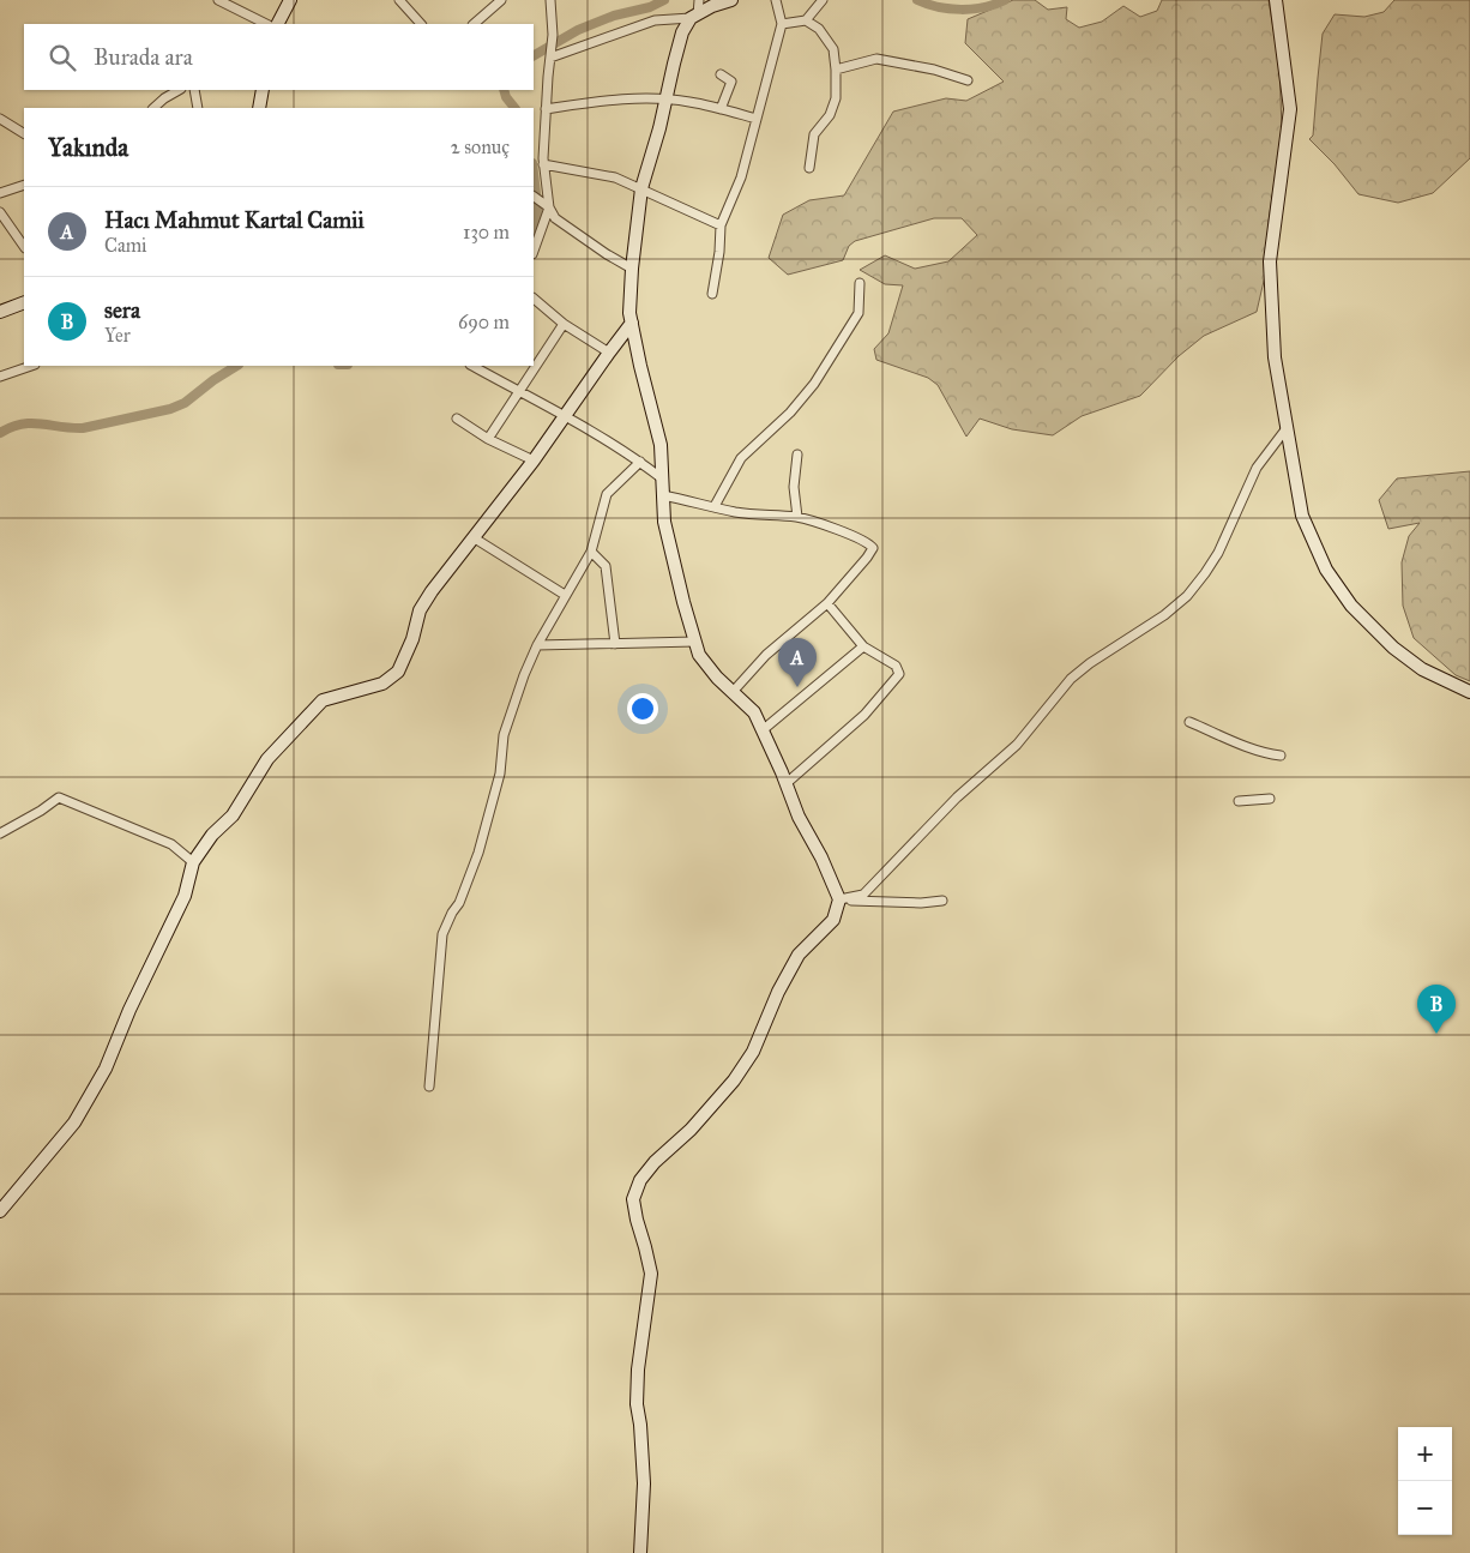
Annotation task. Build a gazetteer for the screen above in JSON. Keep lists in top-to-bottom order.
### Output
{
  "page": {
    "search": "Burada ara",
    "heading": ["Yakında", "2 sonuç"],
    "list": [
      {
        "mark": "A",
        "name": "Hacı Mahmut Kartal Camii",
        "note": "Cami",
        "value": "130 m"
      },
      {
        "mark": "B",
        "name": "sera",
        "note": "Yer",
        "value": "690 m"
      }
    ],
    "pins": ["A", "B"],
    "map_buttons": ["+", "−"]
  }
}
